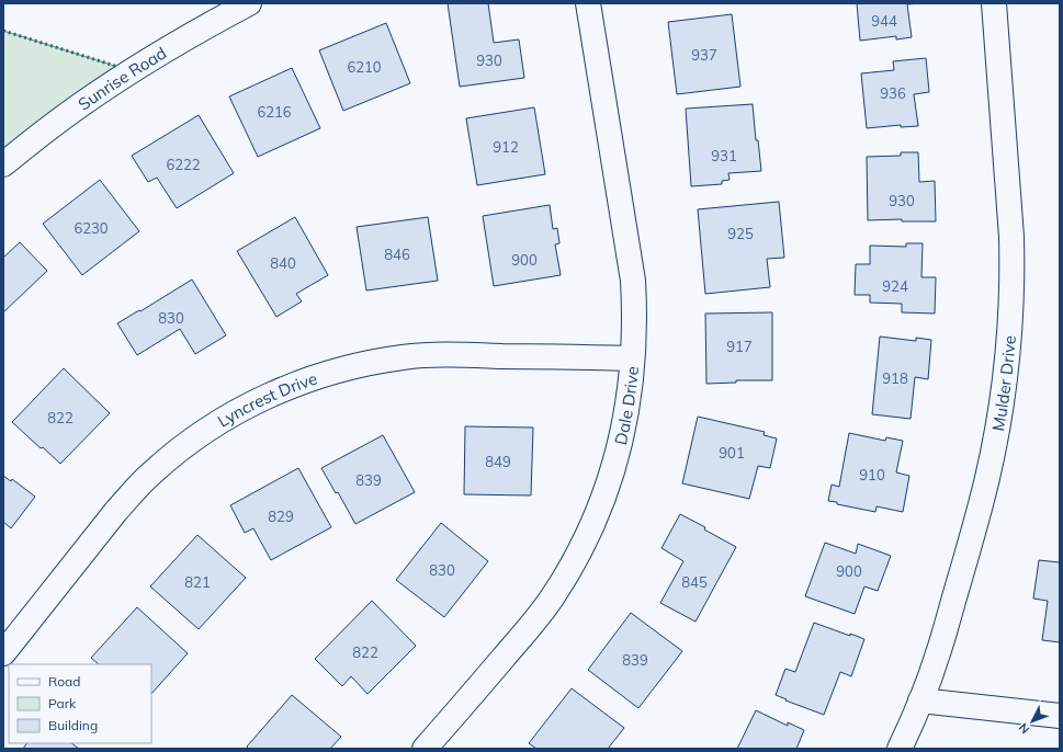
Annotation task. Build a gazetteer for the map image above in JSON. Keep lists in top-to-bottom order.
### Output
{
  "streets": {
    "street": [
      "Sunrise Road",
      "Mulder Drive",
      "Lyncrest Drive",
      "Dale Drive"
    ]
  },
  "crossings": [
    ["Lyncrest Drive", "Dale Drive"]
  ],
  "house_numbers": [
    "944",
    "937",
    "930",
    "6210",
    "936",
    "6216",
    "912",
    "931",
    "6222",
    "930",
    "6230",
    "925",
    "846",
    "900",
    "840",
    "924",
    "830",
    "917",
    "918",
    "822",
    "901",
    "849",
    "910",
    "839",
    "829",
    "830",
    "900",
    "821",
    "845",
    "822",
    "839"
  ],
  "legend": ["Road", "Park", "Building"],
  "north": "bottom left"
}
